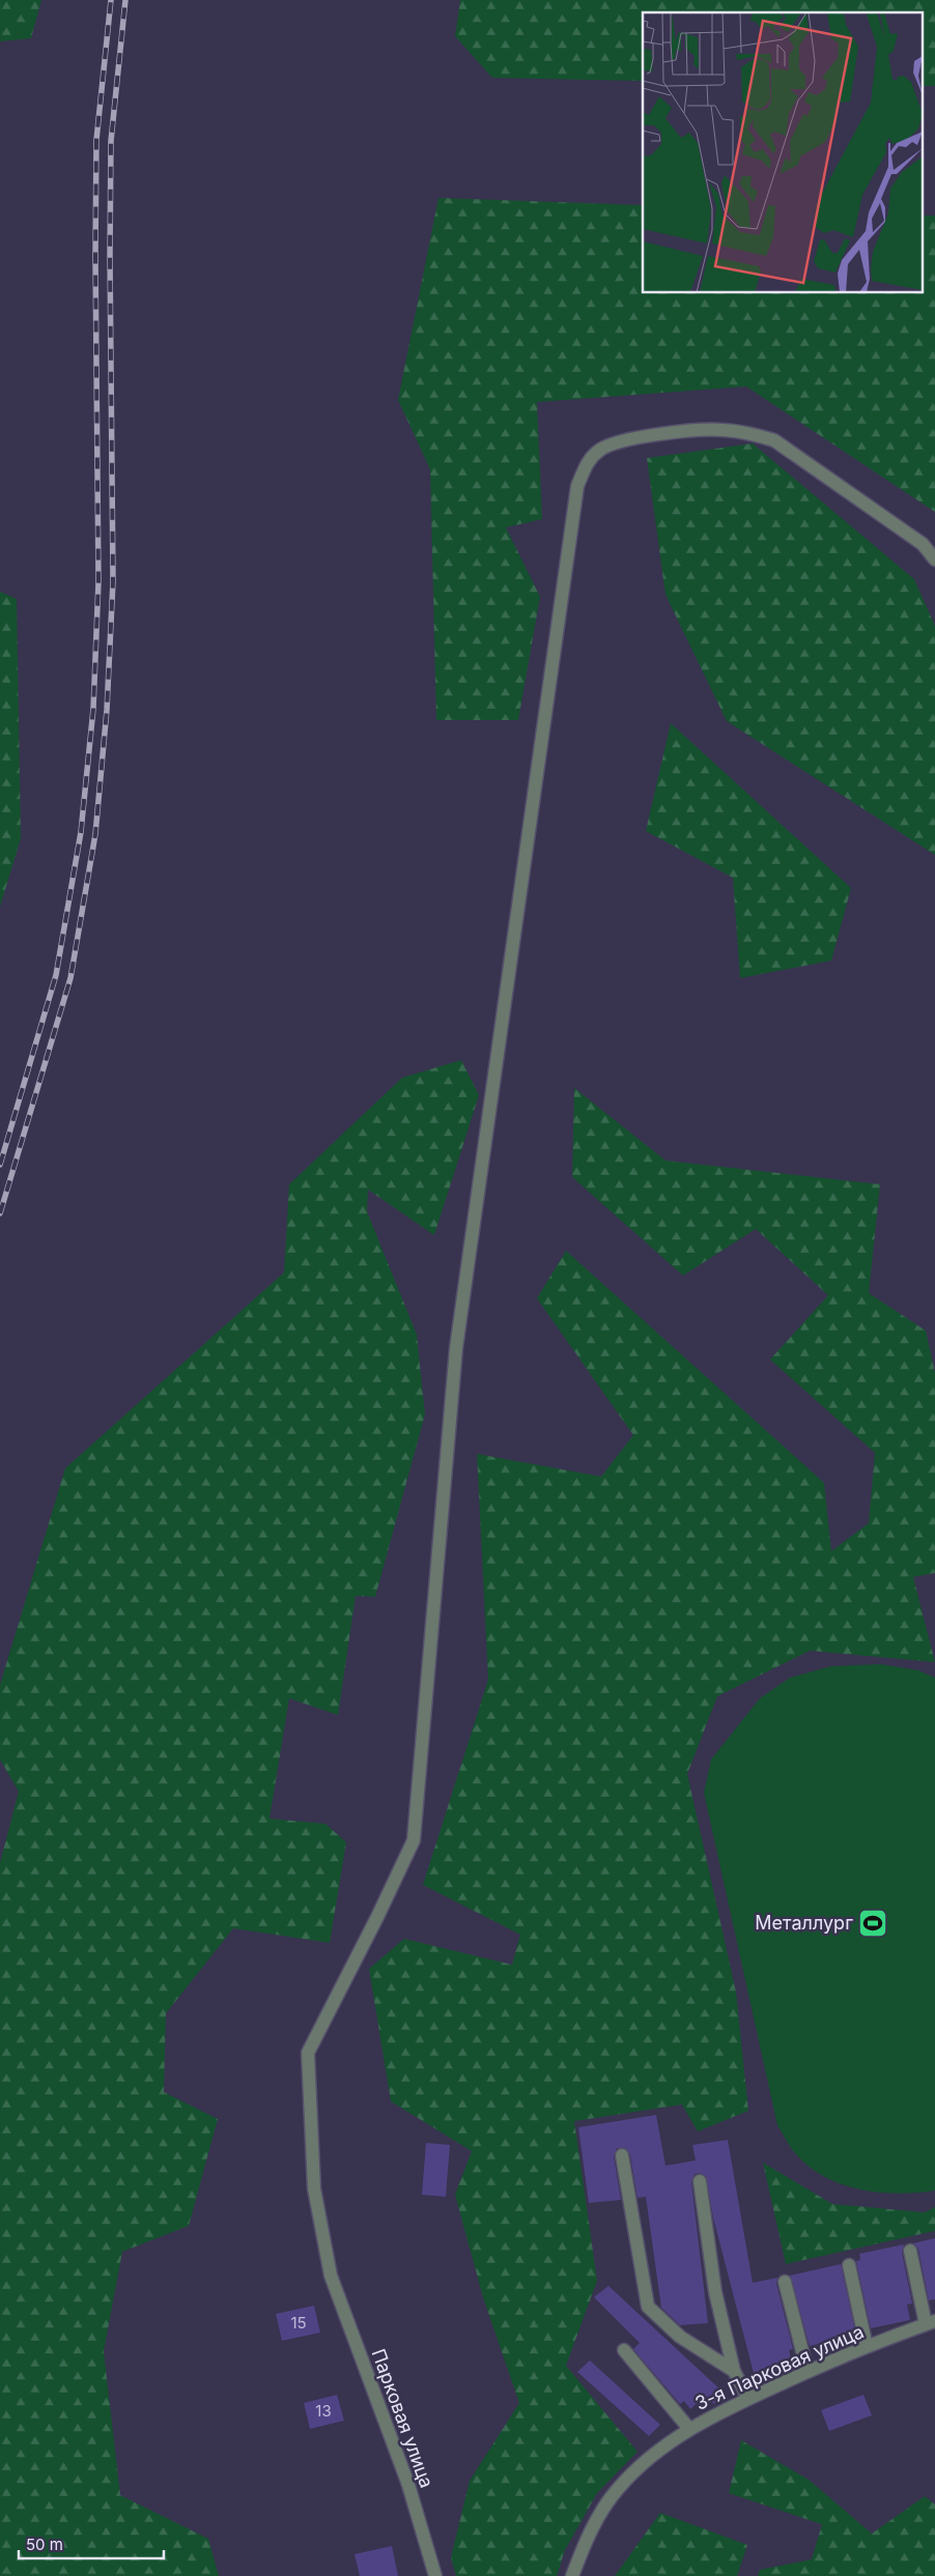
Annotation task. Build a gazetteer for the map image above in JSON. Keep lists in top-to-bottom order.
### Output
{
  "streets": {
    "street": ["3-я Парковая улица", "Парковая улица"]
  },
  "places": {
    "sports": ["Металлург"]
  },
  "house_numbers": ["15", "13"],
  "scale_bar": "50 m"
}
